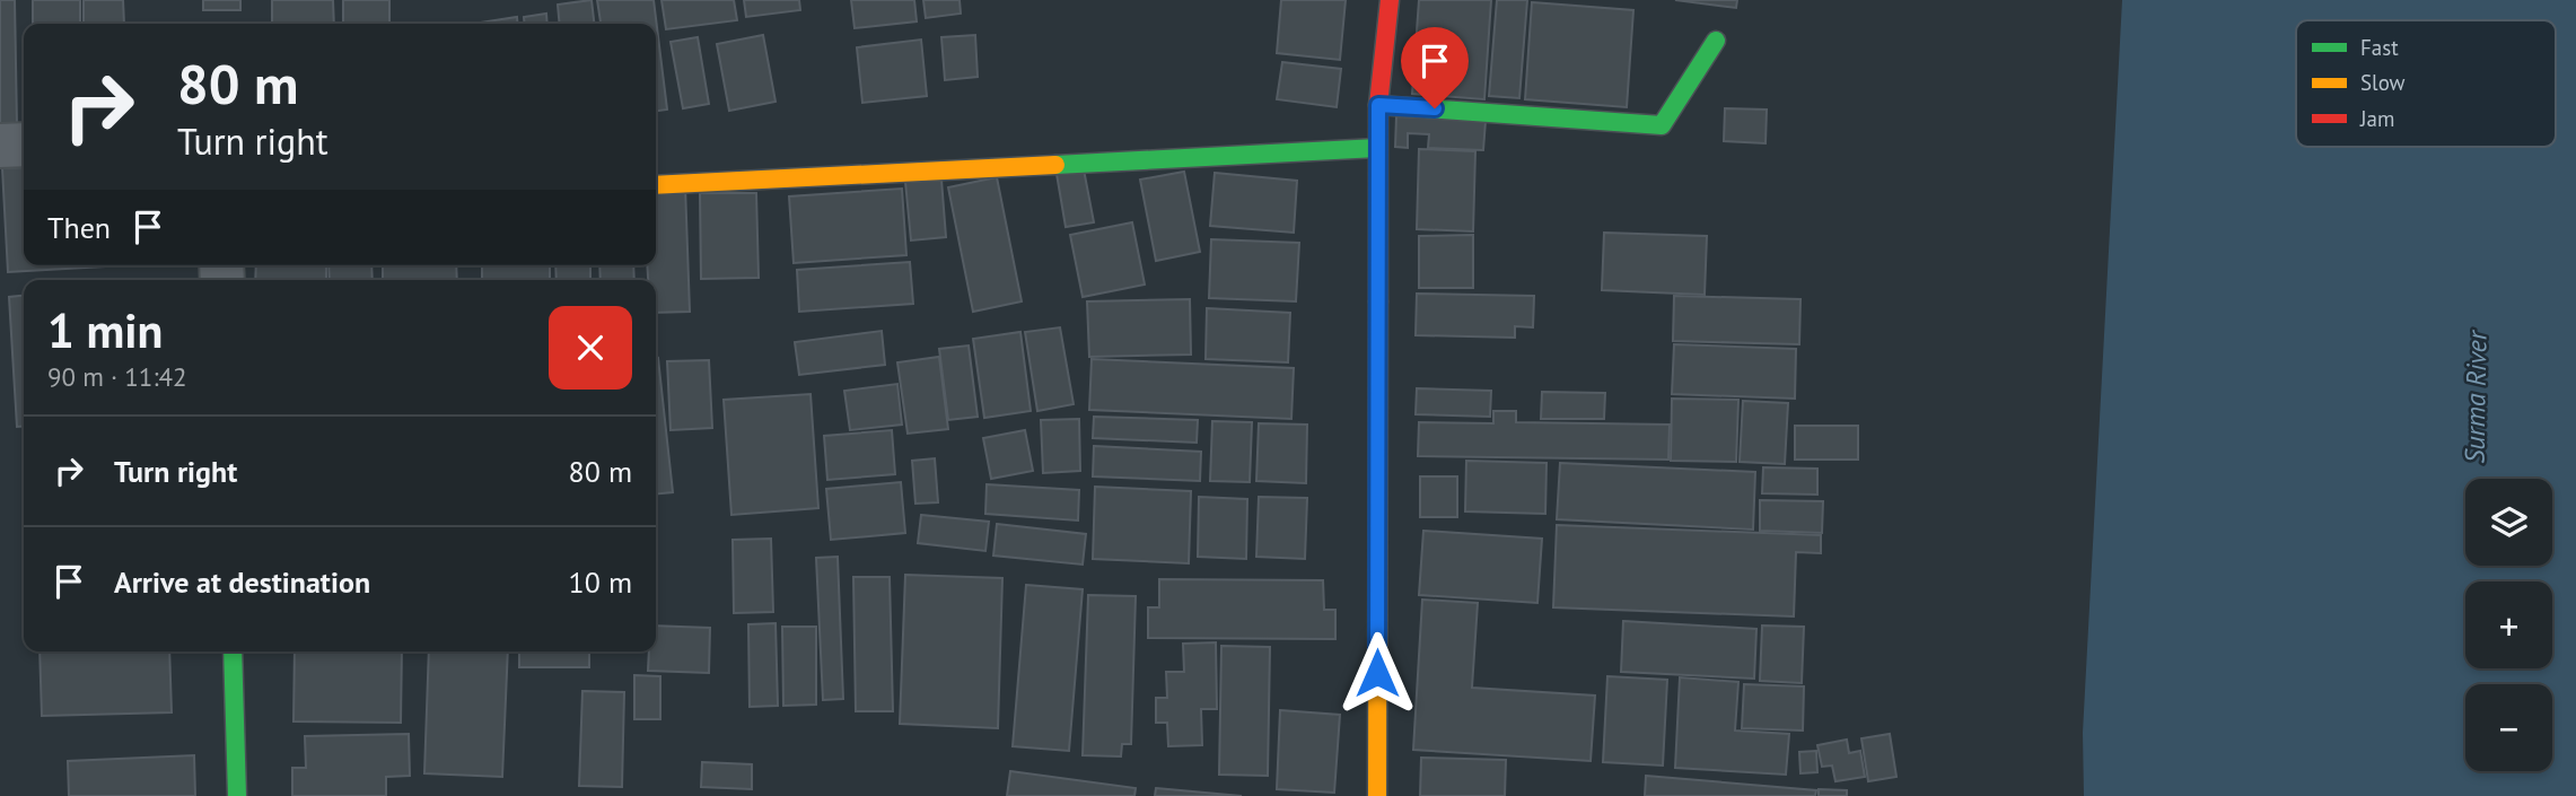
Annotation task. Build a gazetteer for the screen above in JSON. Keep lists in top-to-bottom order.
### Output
{
  "water": ["Surma River"],
  "legend": ["Fast", "Slow", "Jam"],
  "page": {
    "turn": ["80 m", "Turn right"],
    "then": "Then",
    "heading": ["1 min", "90 m · 11:42"],
    "list": [
      {
        "name": "Turn right",
        "value": "80 m"
      },
      {
        "name": "Arrive at destination",
        "value": "10 m"
      }
    ],
    "map_buttons": ["+", "−"]
  }
}
